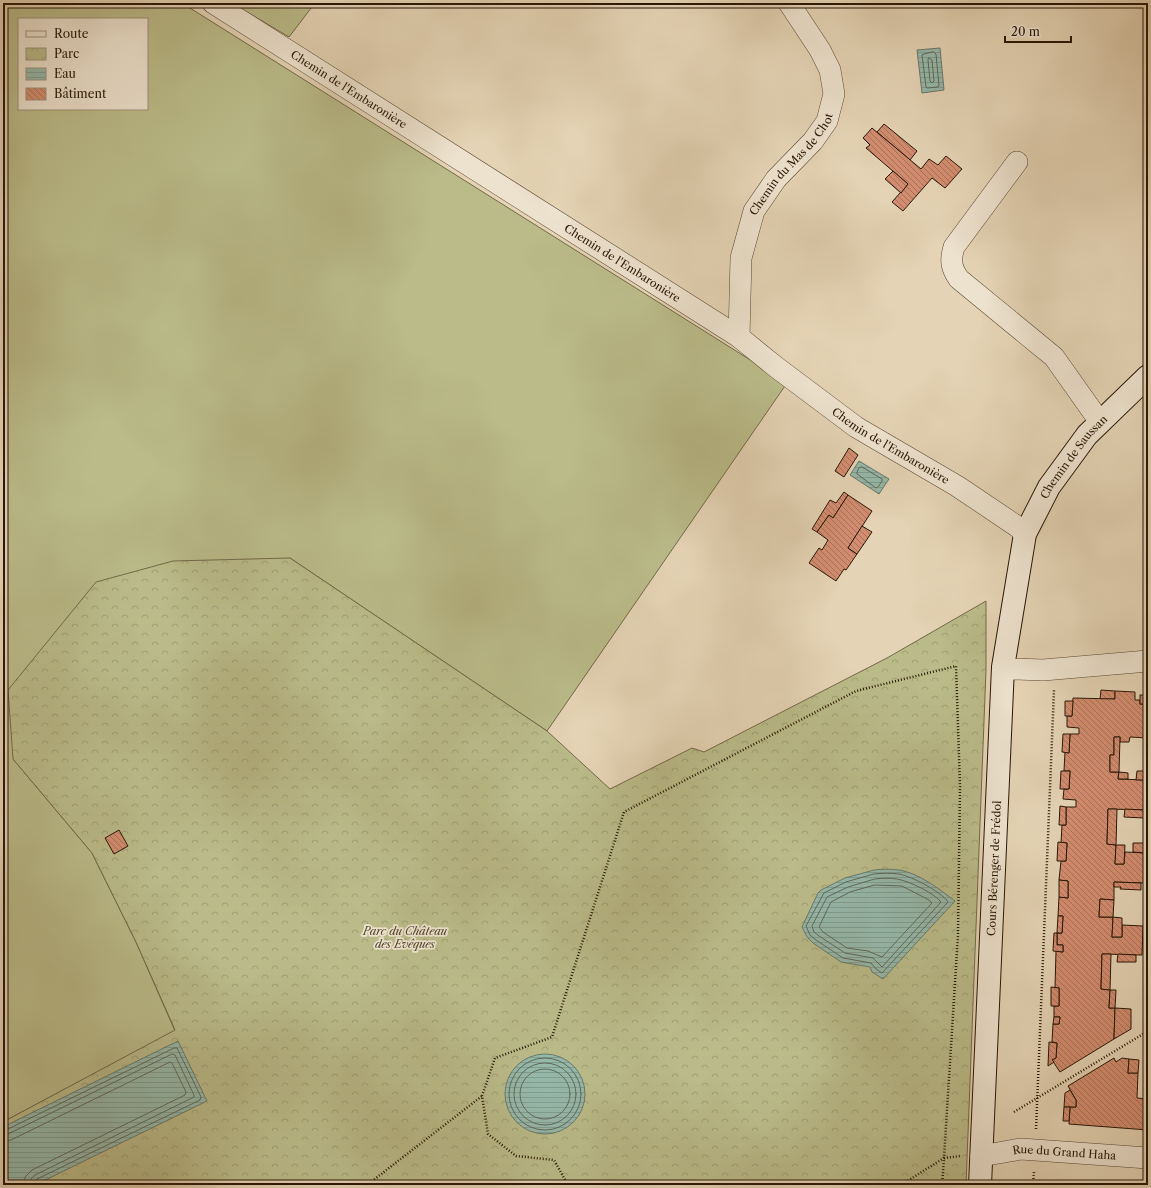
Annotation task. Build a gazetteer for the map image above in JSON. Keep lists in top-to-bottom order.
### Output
{
  "streets": {
    "street": [
      "Chemin de l'Embaronière",
      "Chemin du Mas de Chot",
      "Chemin de Saussan",
      "Cours Bérenger de Frédol",
      "Rue du Grand Haha"
    ]
  },
  "crossings": [
    ["Chemin de l'Embaronière", "Chemin du Mas de Chot"],
    ["Chemin de l'Embaronière", "Chemin de Saussan"],
    ["Chemin de l'Embaronière", "Cours Bérenger de Frédol"],
    ["Chemin de Saussan", "Cours Bérenger de Frédol"],
    ["Cours Bérenger de Frédol", "Rue du Grand Haha"]
  ],
  "parks": ["Parc du Château des Evêques"],
  "legend": [
    "Route",
    "Parc",
    "Eau",
    "Bâtiment"
  ],
  "scale_bar": "20 m"
}
